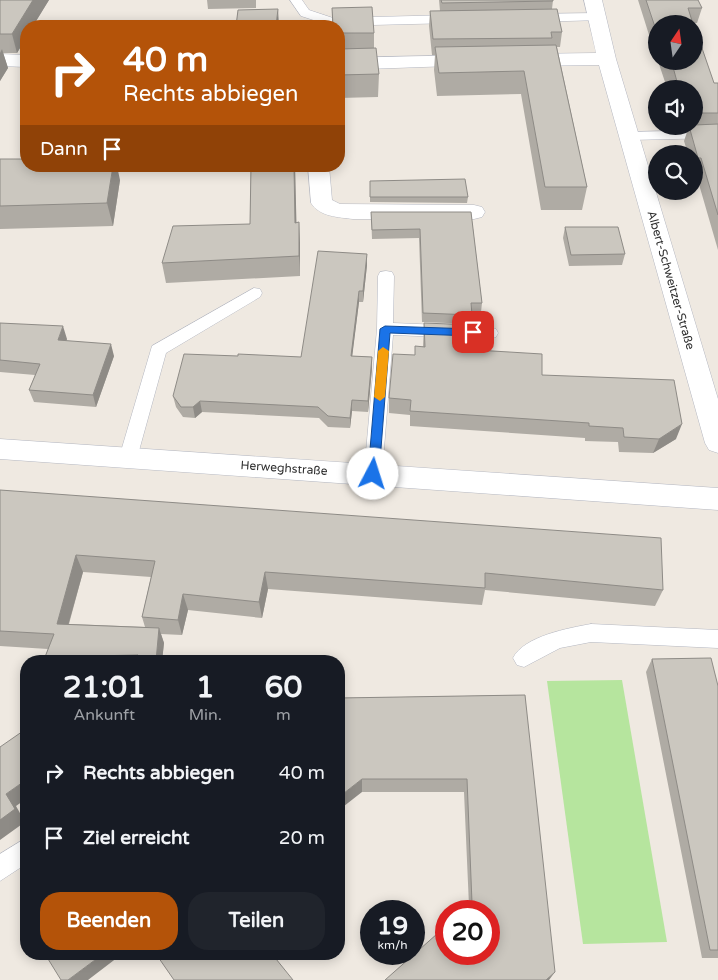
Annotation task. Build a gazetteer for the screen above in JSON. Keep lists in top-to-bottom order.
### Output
{
  "streets": {
    "street": ["Albert-Schweitzer-Straße", "Herweghstraße"]
  },
  "north": "top",
  "page": {
    "turn": ["40 m", "Rechts abbiegen"],
    "then": "Dann",
    "eta": [
      "21:01",
      "Ankunft",
      "1",
      "Min.",
      "60",
      "m"
    ],
    "list": [
      {
        "name": "Rechts abbiegen",
        "value": "40 m"
      },
      {
        "name": "Ziel erreicht",
        "value": "20 m"
      }
    ],
    "buttons": ["Beenden", "Teilen"],
    "speed": "19 km/h",
    "limit": "20"
  }
}
